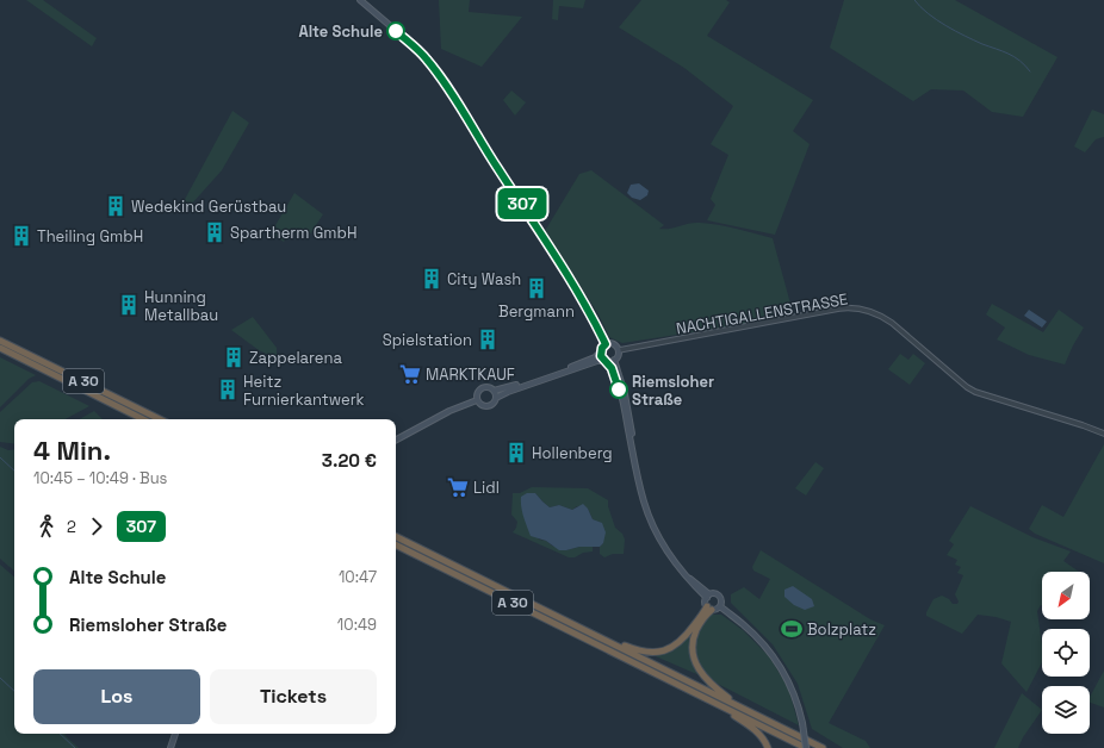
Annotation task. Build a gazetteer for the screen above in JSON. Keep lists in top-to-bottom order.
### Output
{
  "streets": {
    "highway": ["A 30"],
    "street": ["NACHTIGALLENSTRASSE"]
  },
  "places": {
    "other": ["Alte Schule", "Riemsloher Straße"],
    "building": [
      "Wedekind Gerüstbau",
      "Spartherm GmbH",
      "Theiling GmbH",
      "City Wash",
      "Bergmann",
      "Hunning Metallbau",
      "Spielstation",
      "Zappelarena",
      "Heitz Furnierkantwerk",
      "Hollenberg"
    ],
    "supermarket": ["MARKTKAUF", "Lidl"],
    "sports": ["Bolzplatz"]
  },
  "lines": ["bus line 307"],
  "north": "bottom left",
  "page": {
    "on_map": "307",
    "heading": ["4 Min.", "10:45 – 10:49 · Bus", "3.20 €"],
    "legs": ["2", "307"],
    "list": [
      {
        "name": "Alte Schule",
        "value": "10:47"
      },
      {
        "name": "Riemsloher Straße",
        "value": "10:49"
      }
    ],
    "buttons": ["Los", "Tickets"]
  }
}
